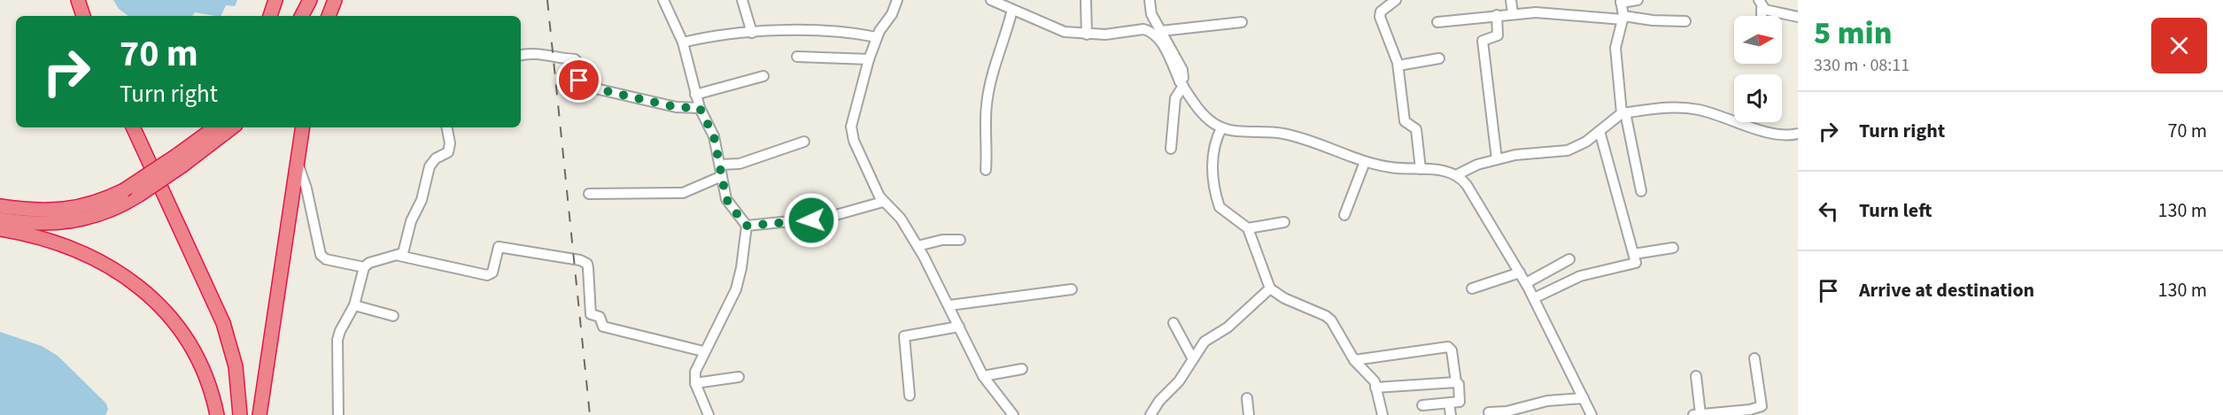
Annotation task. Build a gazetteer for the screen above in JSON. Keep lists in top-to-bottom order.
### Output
{
  "north": "right",
  "page": {
    "heading": ["5 min", "330 m · 08:11"],
    "turn": ["70 m", "Turn right"],
    "list": [
      {
        "name": "Turn right",
        "value": "70 m"
      },
      {
        "name": "Turn left",
        "value": "130 m"
      },
      {
        "name": "Arrive at destination",
        "value": "130 m"
      }
    ]
  }
}
